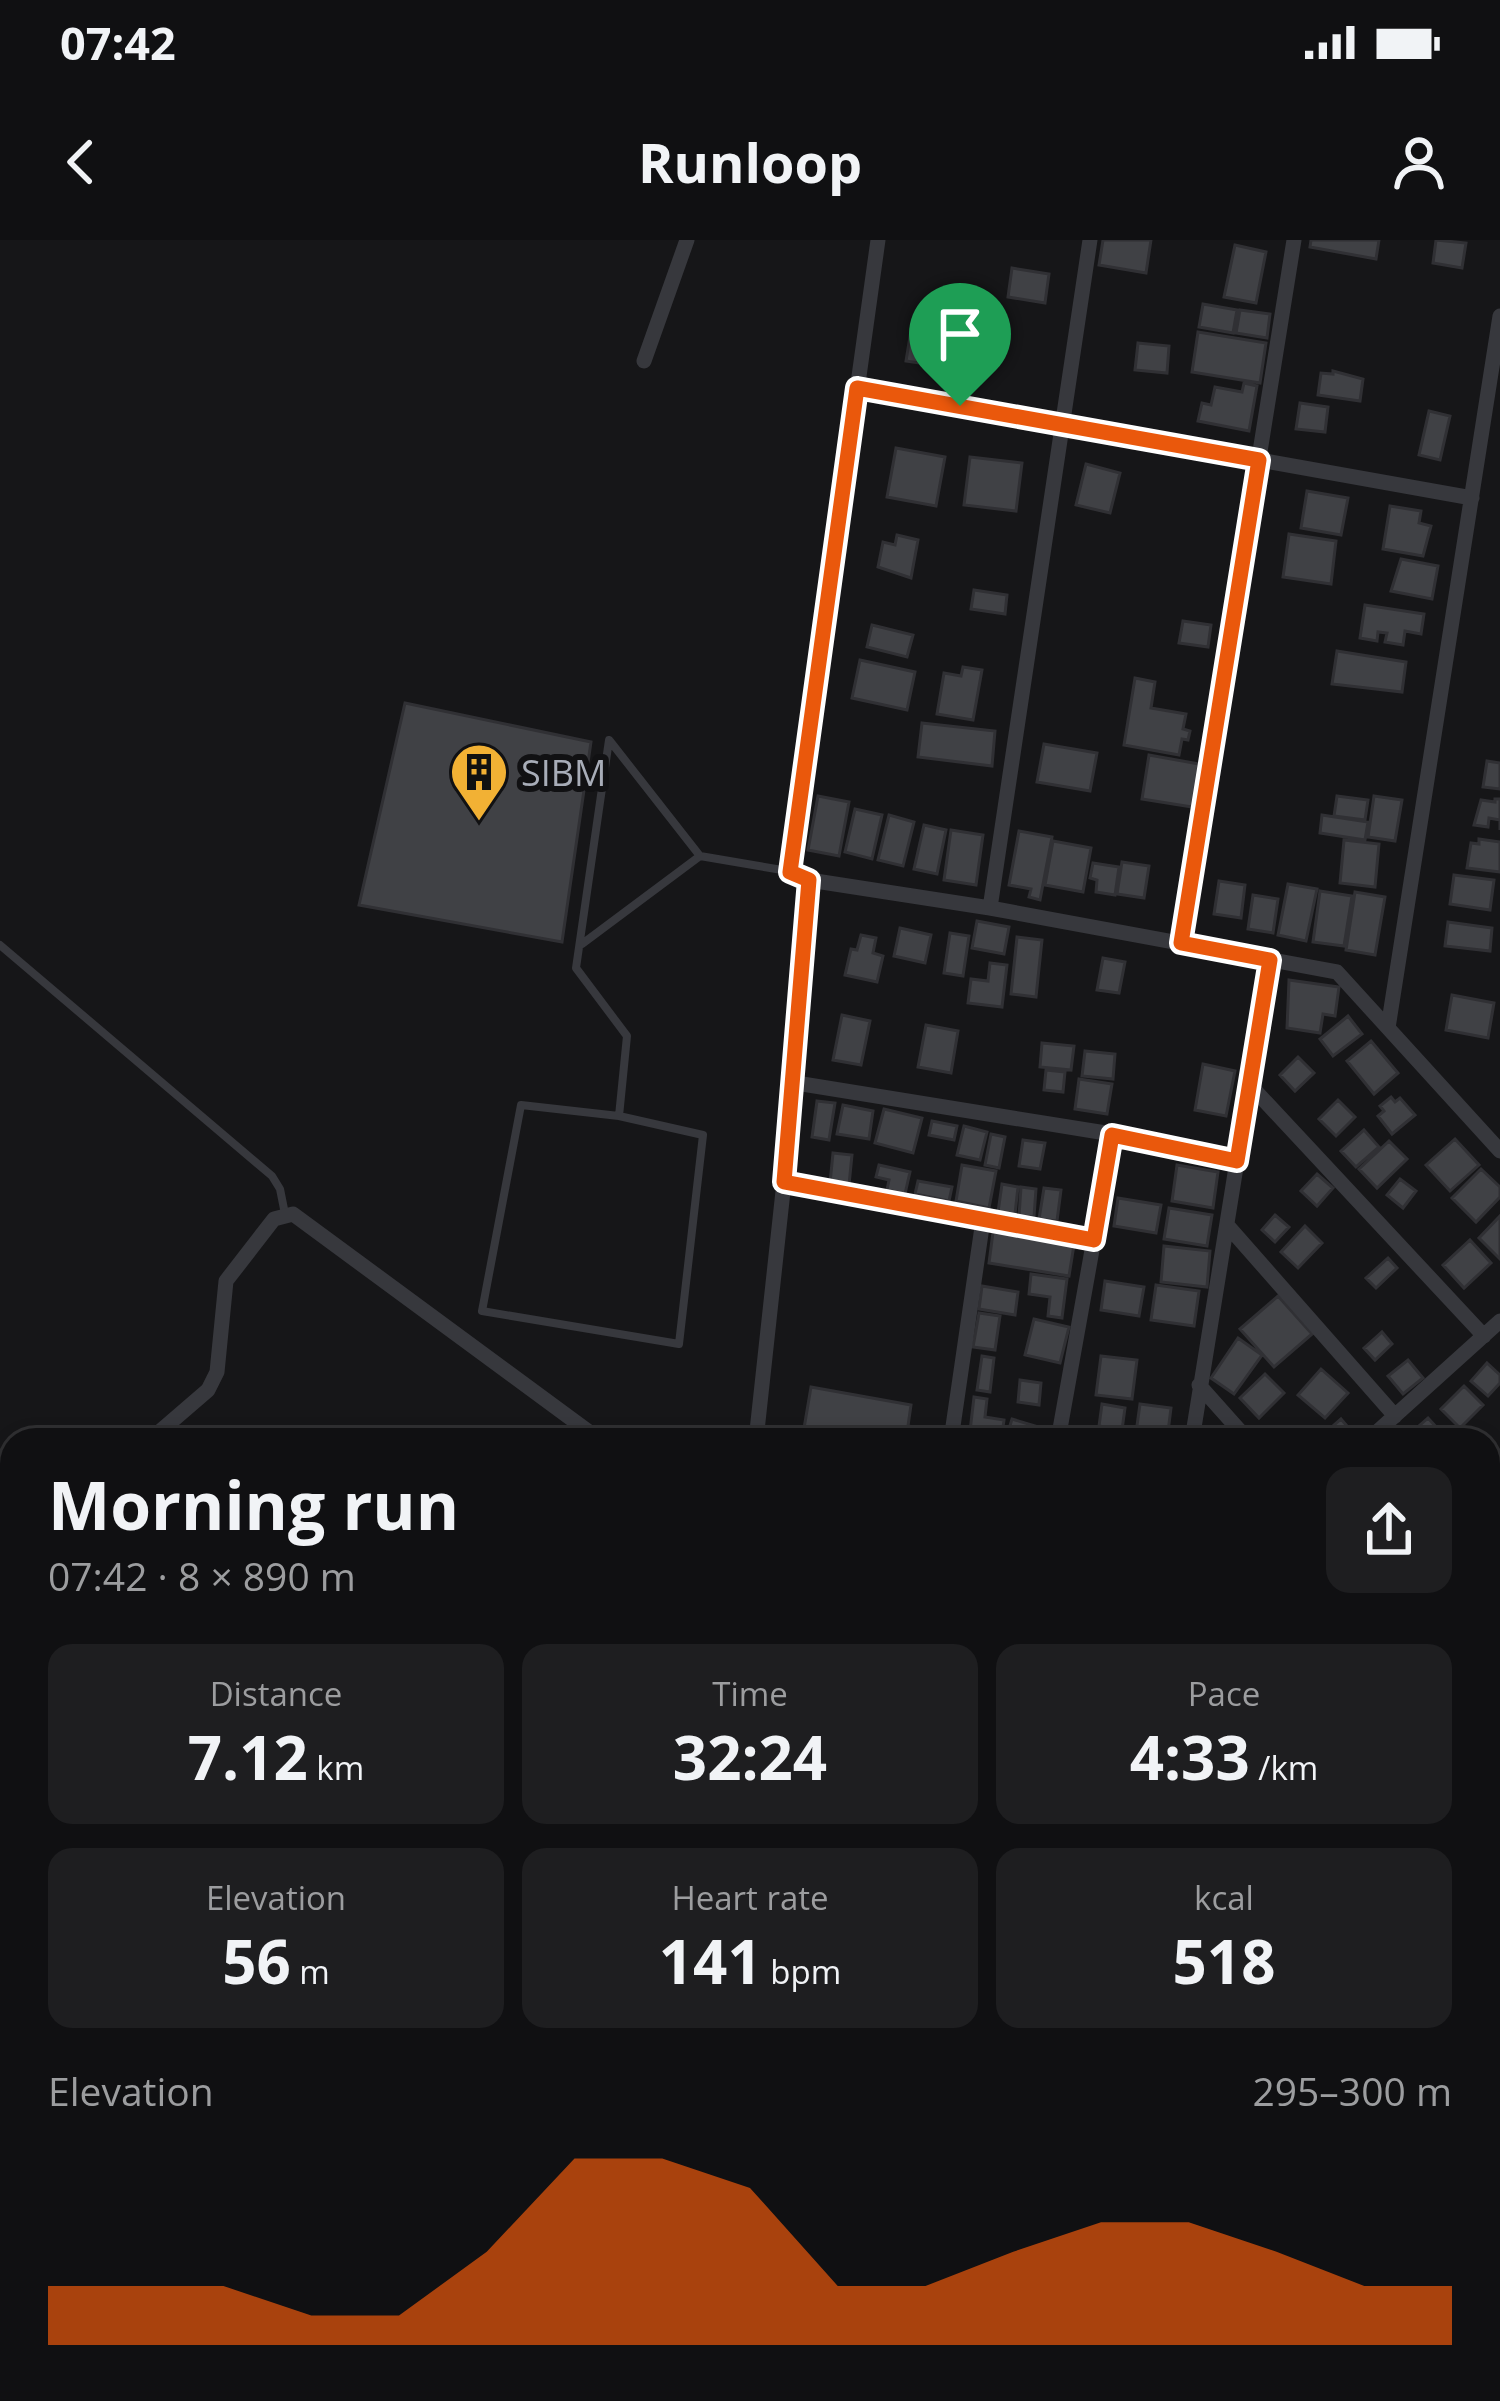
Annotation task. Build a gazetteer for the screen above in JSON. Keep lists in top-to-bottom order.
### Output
{
  "places": {
    "building": ["SIBM"]
  },
  "page": {
    "status": "07:42",
    "header": "Runloop",
    "heading": ["Morning run", "07:42 · 8 × 890 m"],
    "stats": [
      ["Distance", "7.12 km"],
      ["Time", "32:24"],
      ["Pace", "4:33 /km"],
      ["Elevation", "56 m"],
      ["Heart rate", "141 bpm"],
      ["kcal", "518"]
    ],
    "chart": ["Elevation", "295–300 m"]
  }
}
